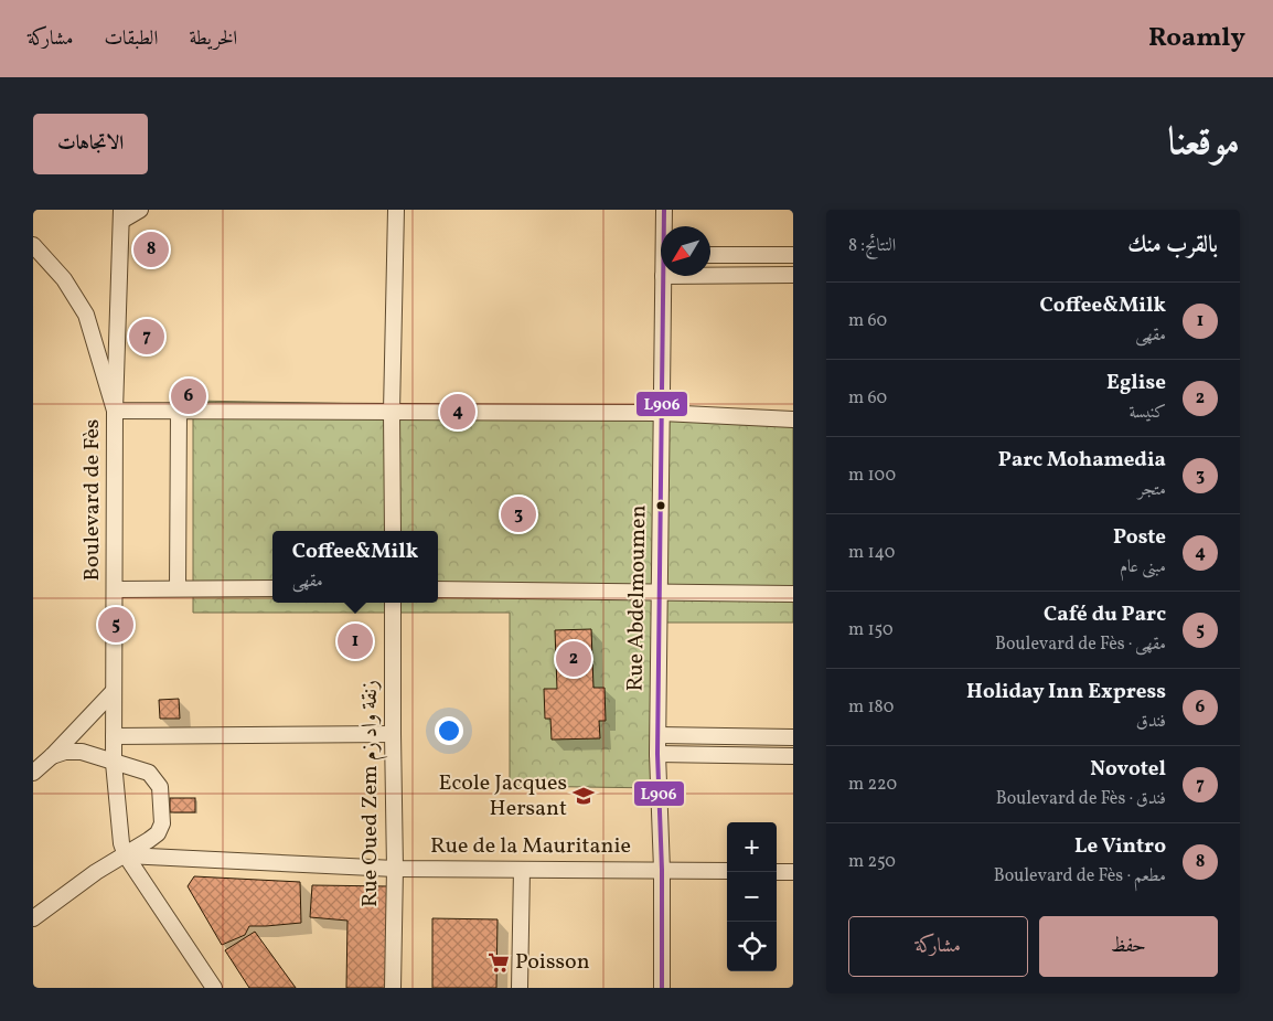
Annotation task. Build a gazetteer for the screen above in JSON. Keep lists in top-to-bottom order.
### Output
{
  "streets": {
    "street": [
      "Boulevard de Fès",
      "Rue Abdelmoumen",
      "Rue Oued Zem زنقة واد زم",
      "Rue de la Mauritanie"
    ]
  },
  "crossings": [
    ["Boulevard de Fès", "Rue de la Mauritanie"],
    ["Rue Abdelmoumen", "Rue de la Mauritanie"],
    ["Rue Oued Zem زنقة واد زم", "Rue de la Mauritanie"]
  ],
  "places": {
    "school or university": ["Ecole Jacques Hersant"],
    "supermarket": ["Poisson"]
  },
  "lines": ["transit line L906"],
  "north": "bottom left",
  "page": {
    "header": "Roamly",
    "nav": ["الخريطة", "الطبقات", "مشاركة"],
    "title": "موقعنا",
    "buttons": [
      "الاتجاهات",
      ["حفظ", "مشاركة"]
    ],
    "heading": ["بالقرب منك", "النتائج: 8"],
    "pins": [
      "8",
      "7",
      "6",
      "4",
      "3",
      "5",
      "1",
      "2"
    ],
    "list": [
      {
        "mark": "1",
        "name": "Coffee&Milk",
        "note": "مقهى",
        "value": "60 m"
      },
      {
        "mark": "2",
        "name": "Eglise",
        "note": "كنيسة",
        "value": "60 m"
      },
      {
        "mark": "3",
        "name": "Parc Mohamedia",
        "note": "متجر",
        "value": "100 m"
      },
      {
        "mark": "4",
        "name": "Poste",
        "note": "مبنى عام",
        "value": "140 m"
      },
      {
        "mark": "5",
        "name": "Café du Parc",
        "note": "مقهى · Boulevard de Fès",
        "value": "150 m"
      },
      {
        "mark": "6",
        "name": "Holiday Inn Express",
        "note": "فندق",
        "value": "180 m"
      },
      {
        "mark": "7",
        "name": "Novotel",
        "note": "فندق · Boulevard de Fès",
        "value": "220 m"
      },
      {
        "mark": "8",
        "name": "Le Vintro",
        "note": "مطعم · Boulevard de Fès",
        "value": "250 m"
      }
    ],
    "popup": ["Coffee&Milk", "مقهى"],
    "map_buttons": ["+", "−"]
  }
}
